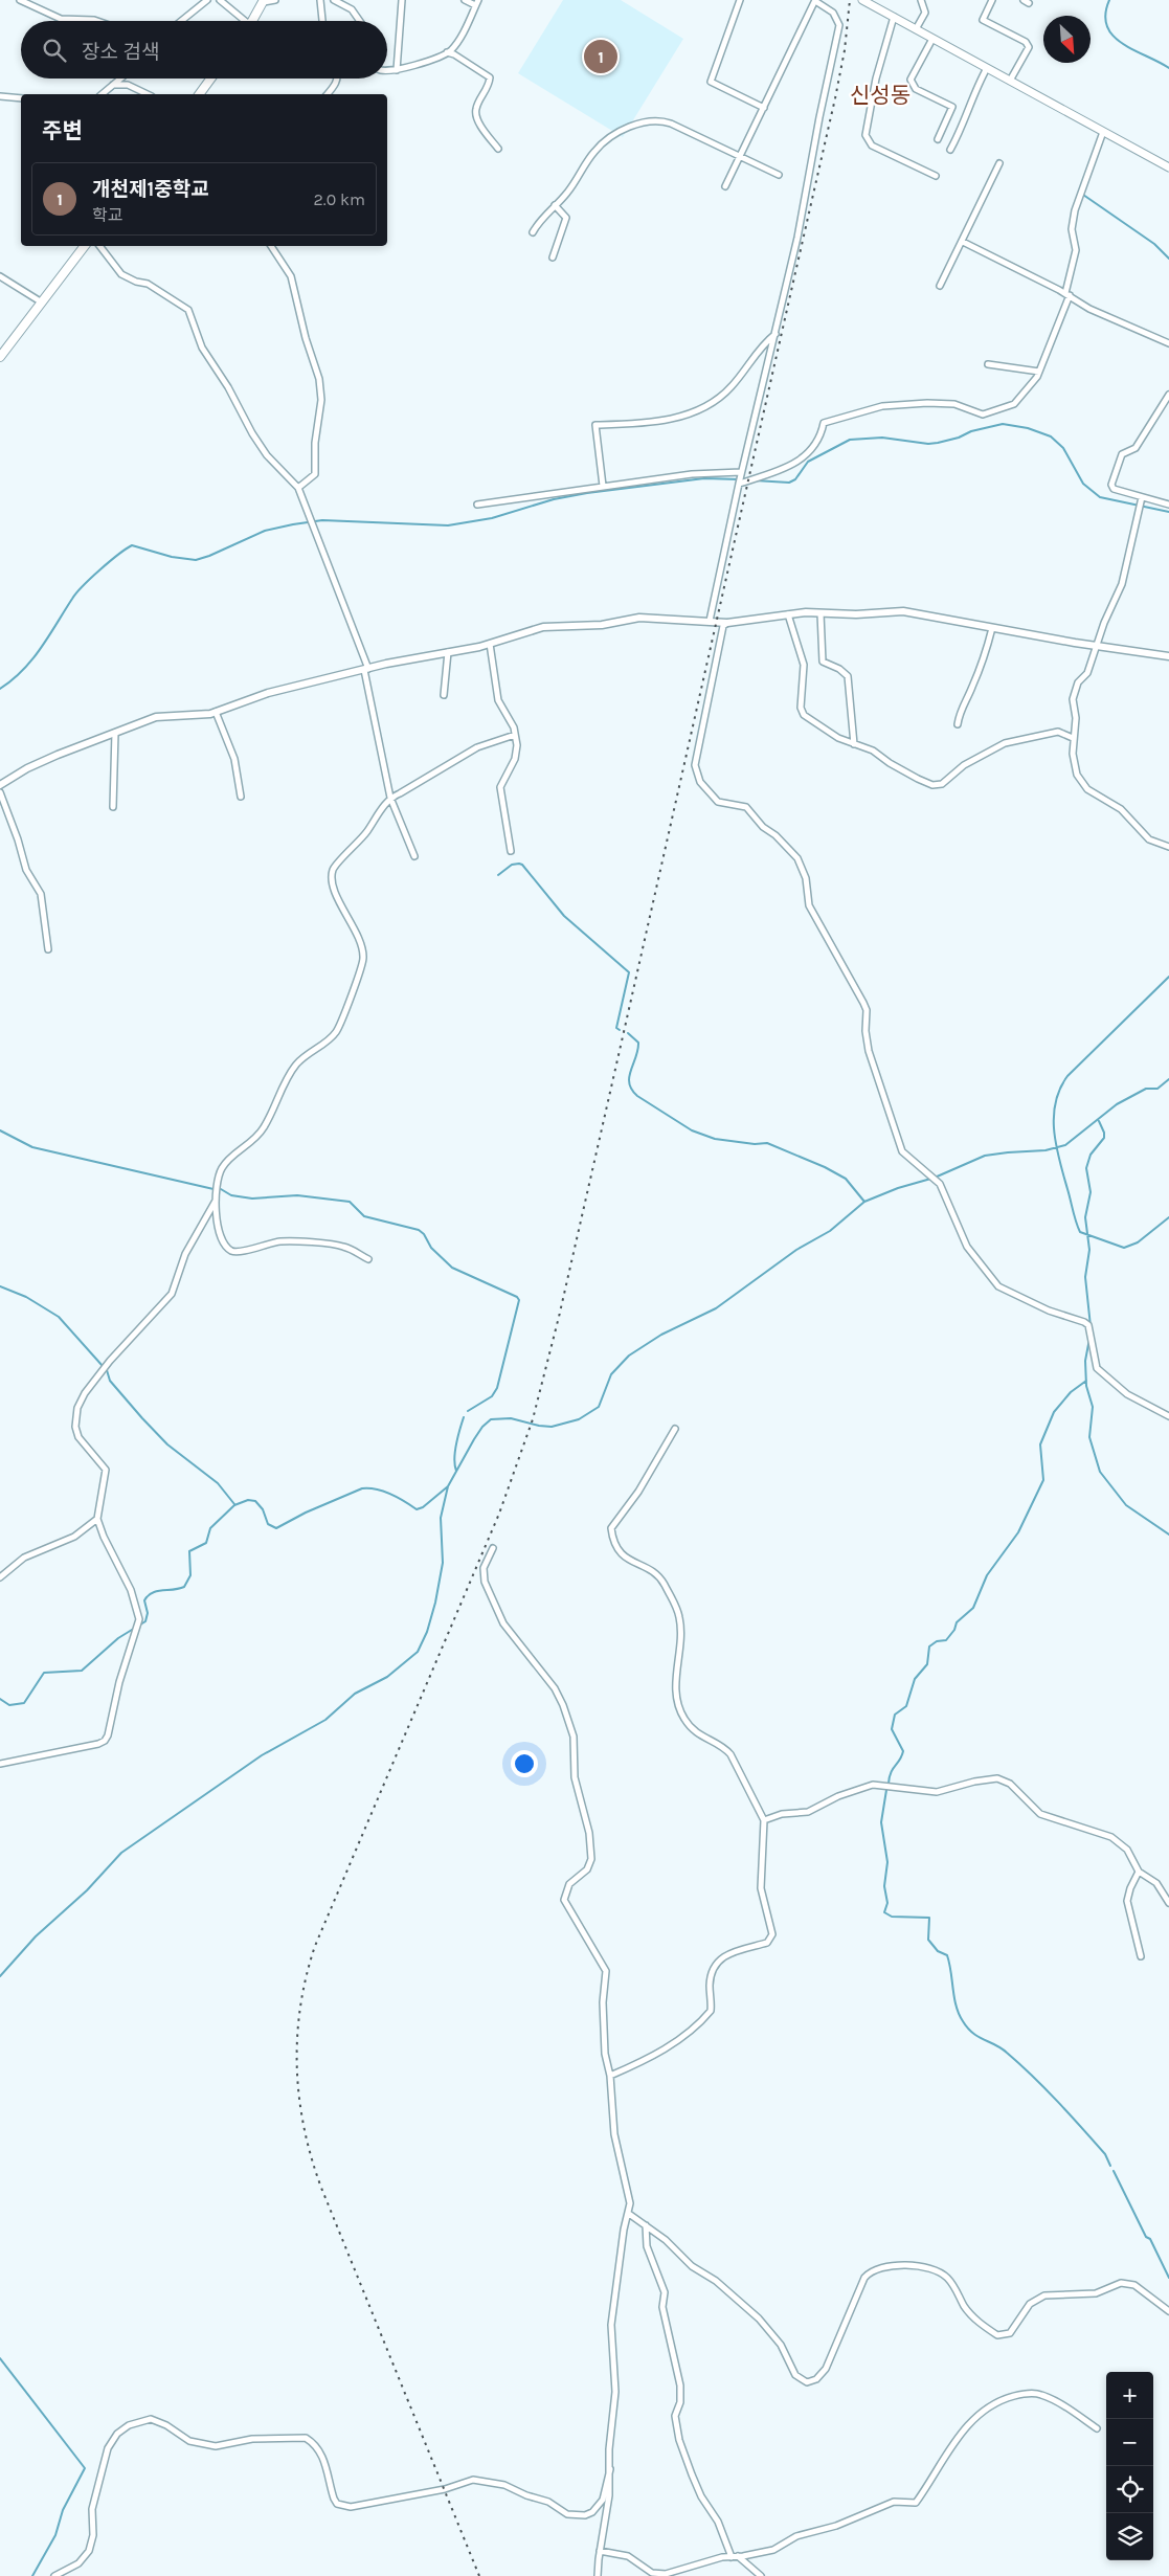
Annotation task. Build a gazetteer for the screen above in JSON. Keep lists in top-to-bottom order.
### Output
{
  "districts": ["신성동"],
  "north": "bottom right",
  "page": {
    "search": "장소 검색",
    "pins": "1",
    "heading": "주변",
    "list": [
      {
        "mark": "1",
        "name": "개천제1중학교",
        "note": "학교",
        "value": "2.0 km"
      }
    ],
    "map_buttons": ["+", "−"]
  }
}
